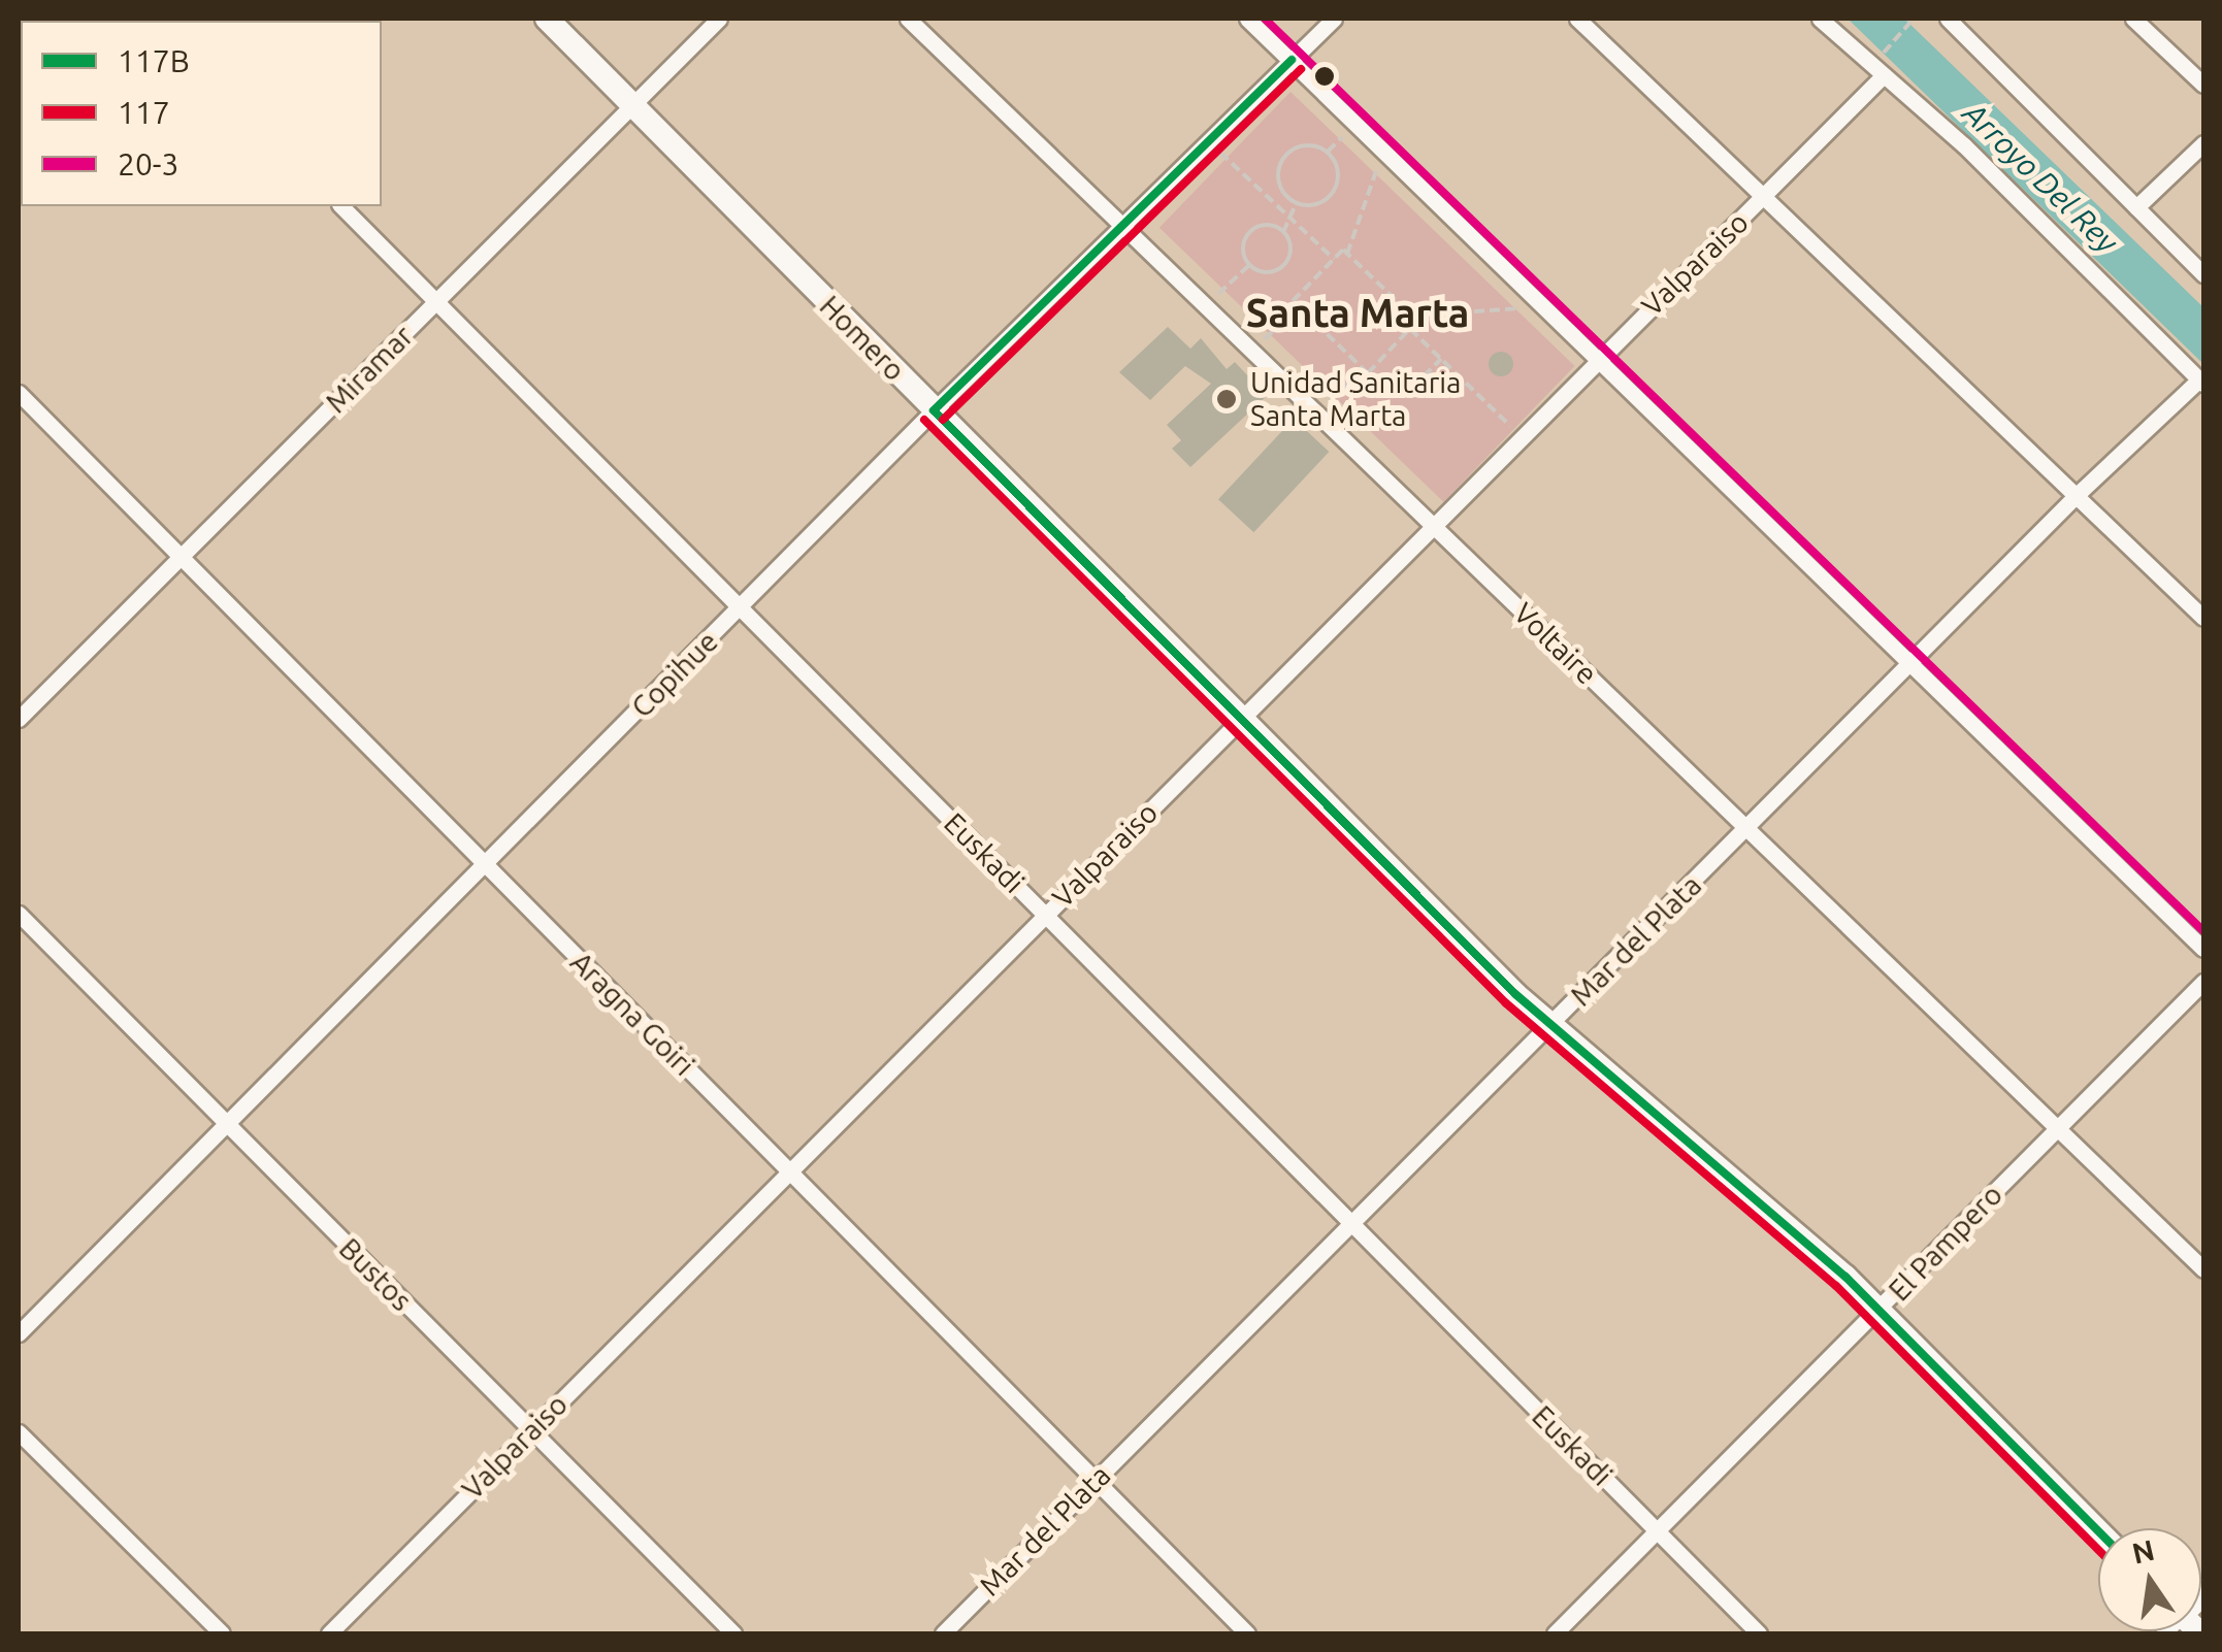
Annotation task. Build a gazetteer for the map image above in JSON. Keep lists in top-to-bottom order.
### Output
{
  "streets": {
    "main road": ["Homero"],
    "street": [
      "Valparaiso",
      "Miramar",
      "Voltaire",
      "Copihue",
      "Euskadi",
      "Mar del Plata",
      "Aragna Goiri",
      "El Pampero",
      "Bustos"
    ]
  },
  "crossings": [
    ["Valparaiso", "Homero"],
    ["Valparaiso", "Voltaire"],
    ["Valparaiso", "Euskadi"],
    ["Valparaiso", "Aragna Goiri"],
    ["Valparaiso", "Bustos"],
    ["Homero", "Miramar"],
    ["Homero", "Copihue"],
    ["Homero", "Mar del Plata"],
    ["Homero", "El Pampero"],
    ["Miramar", "Euskadi"],
    ["Miramar", "Aragna Goiri"],
    ["Voltaire", "Copihue"],
    ["Voltaire", "Mar del Plata"],
    ["Voltaire", "El Pampero"],
    ["Copihue", "Euskadi"],
    ["Copihue", "Aragna Goiri"],
    ["Copihue", "Bustos"],
    ["Euskadi", "Mar del Plata"],
    ["Euskadi", "El Pampero"],
    ["Mar del Plata", "Aragna Goiri"]
  ],
  "districts": ["Santa Marta"],
  "water": ["Arroyo Del Rey"],
  "places": ["Unidad Sanitaria Santa Marta"],
  "lines": ["transit line 20-3", "transit line 117B", "transit line 117"],
  "legend": ["117B", "117", "20-3"],
  "north": "top"
}
